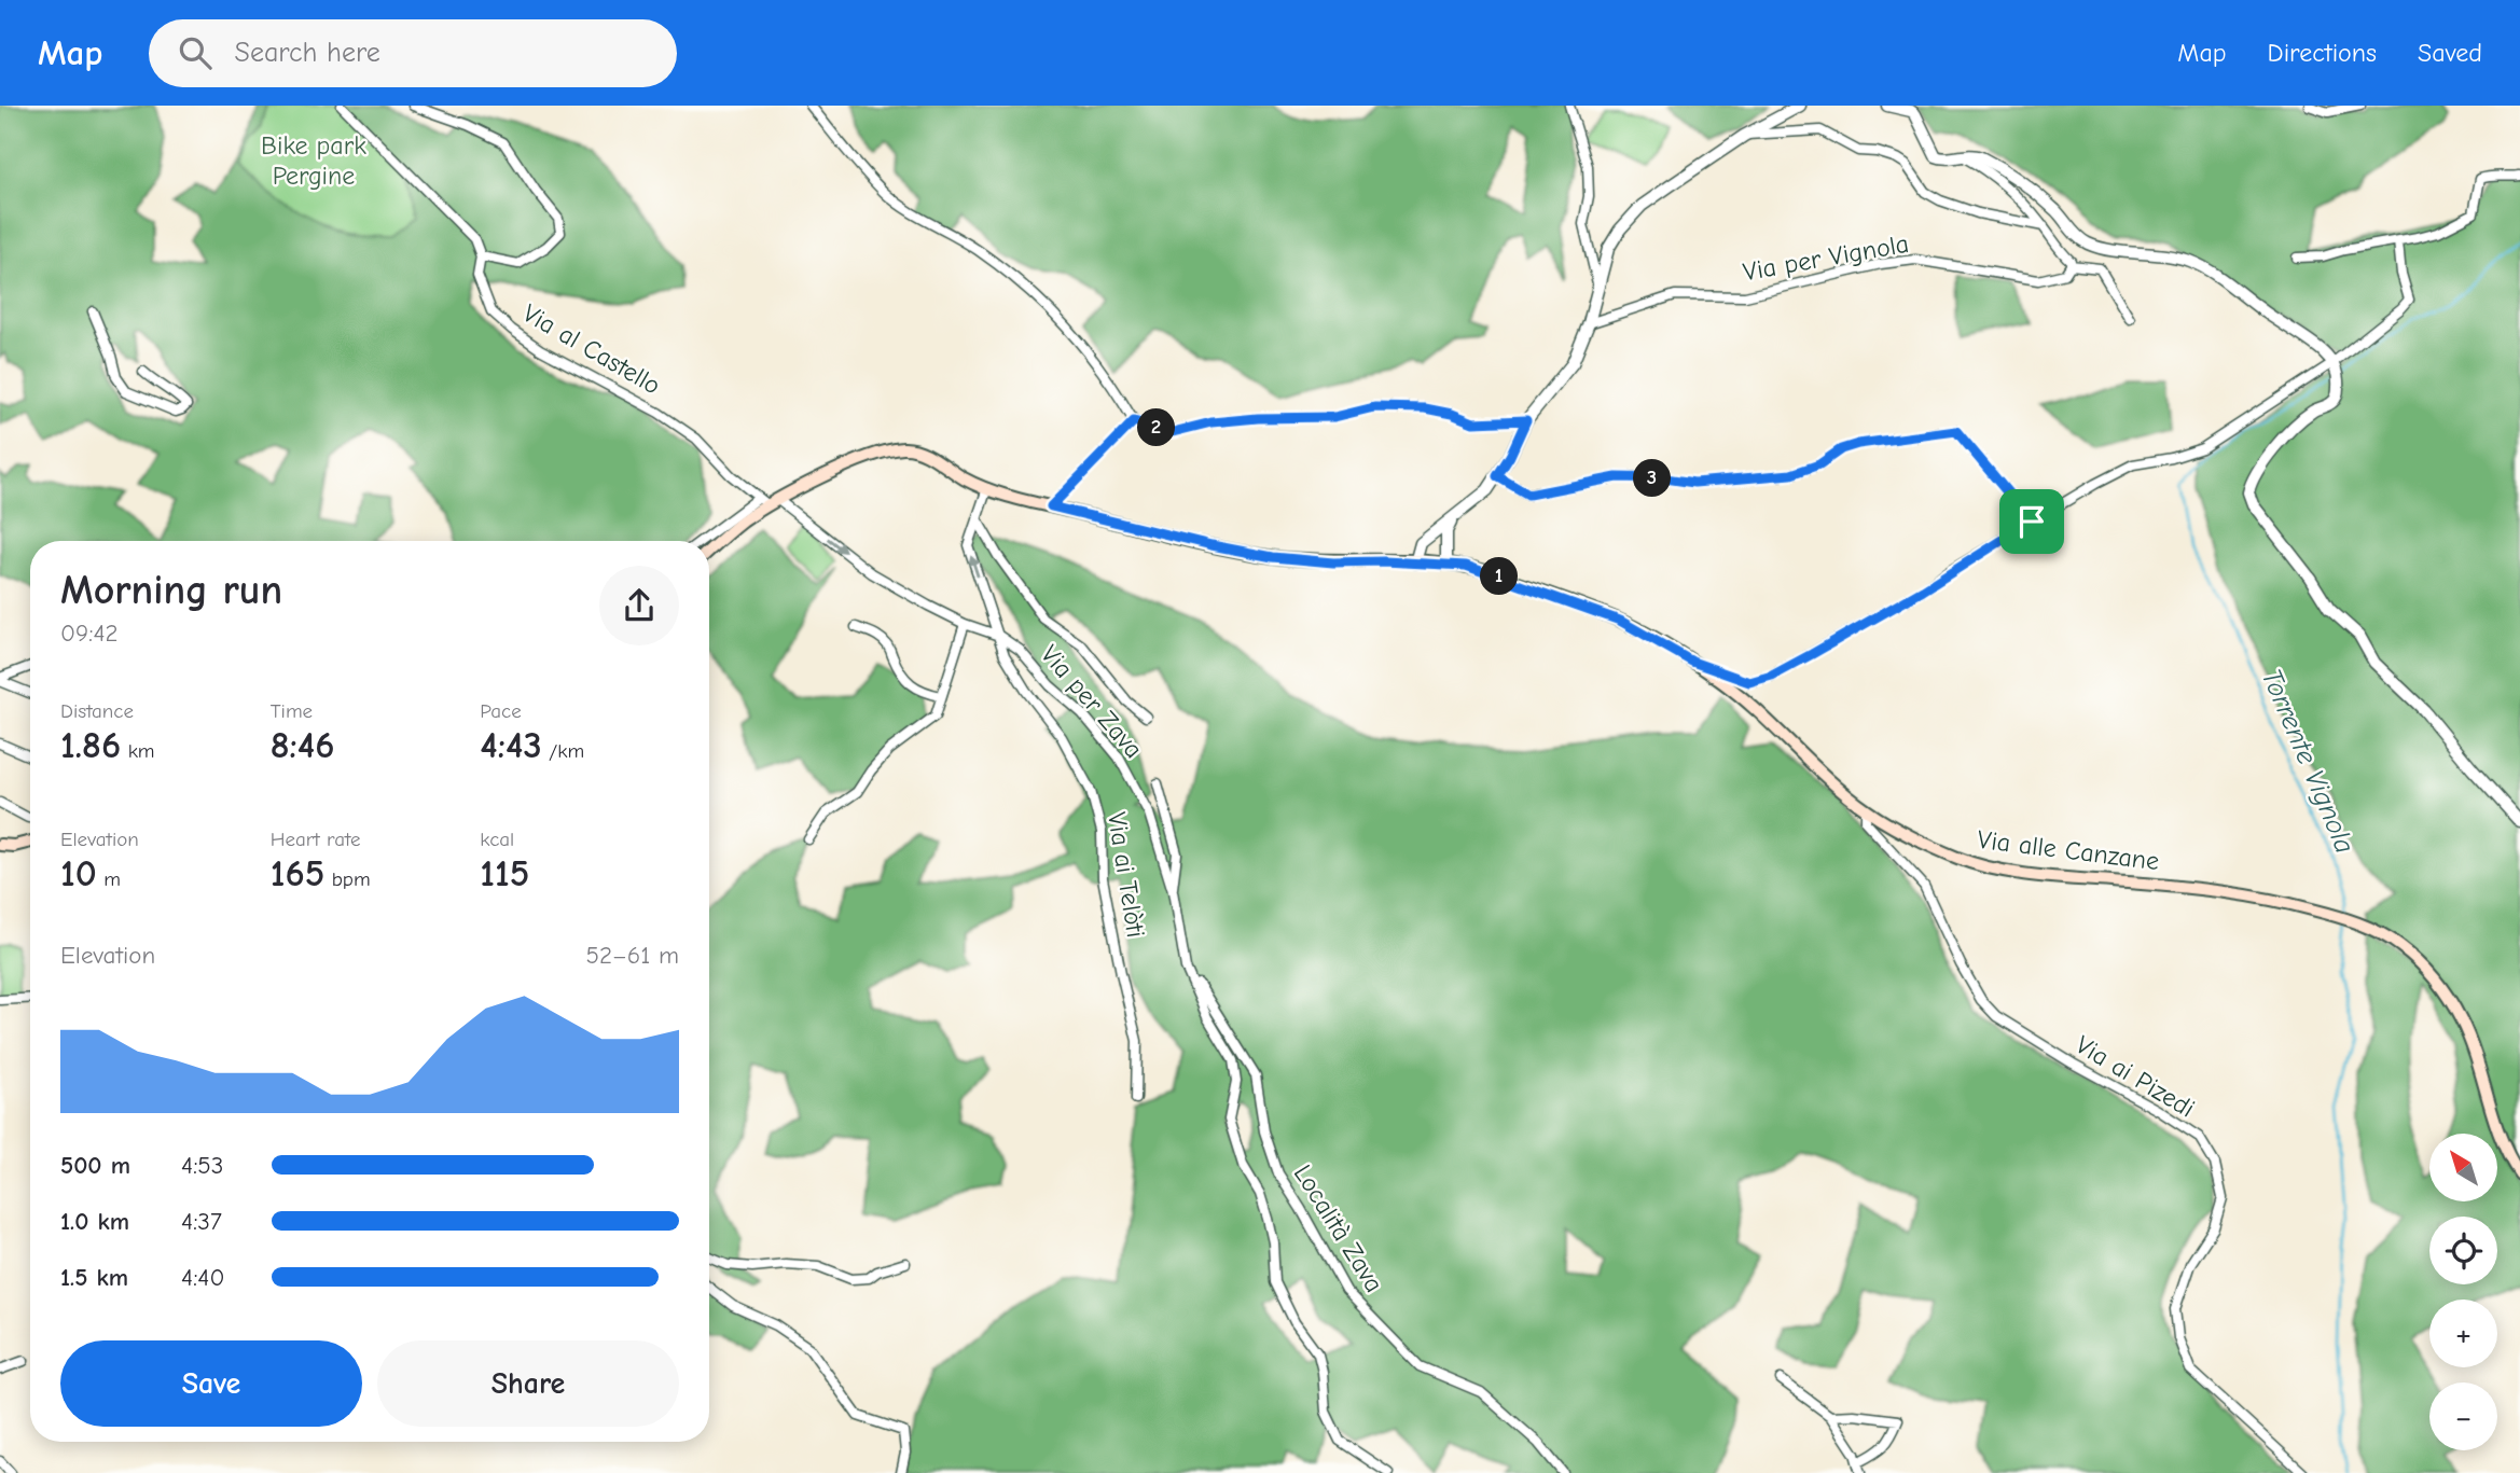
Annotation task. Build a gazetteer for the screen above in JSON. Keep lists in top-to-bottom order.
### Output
{
  "streets": {
    "main road": ["Via alle Canzane"],
    "street": [
      "Via per Vignola",
      "Via al Castello",
      "Via per Zava",
      "Via ai Telòti",
      "Via ai Pizedi",
      "Località Zava"
    ]
  },
  "crossings": [
    ["Via al Castello", "Via per Zava"],
    ["Via al Castello", "Via alle Canzane"],
    ["Via al Castello", "Via ai Telòti"],
    ["Via per Zava", "Via ai Telòti"],
    ["Via per Zava", "Località Zava"],
    ["Via alle Canzane", "Via ai Telòti"],
    ["Via alle Canzane", "Via ai Pizedi"]
  ],
  "water": ["Torrente Vignola"],
  "parks": ["Bike park Pergine"],
  "north": "top left",
  "page": {
    "header": "Map",
    "search": "Search here",
    "nav": ["Map", "Directions", "Saved"],
    "pins": ["2", "3", "1"],
    "heading": ["Morning run", "09:42"],
    "stats": [
      ["Distance", "1.86 km"],
      ["Time", "8:46"],
      ["Pace", "4:43 /km"],
      ["Elevation", "10 m"],
      ["Heart rate", "165 bpm"],
      ["kcal", "115"]
    ],
    "chart": ["Elevation", "52–61 m"],
    "map_buttons": ["+", "−"],
    "list": [
      {
        "name": "500 m",
        "note": "4:53"
      },
      {
        "name": "1.0 km",
        "note": "4:37"
      },
      {
        "name": "1.5 km",
        "note": "4:40"
      }
    ],
    "buttons": ["Save", "Share"]
  }
}
